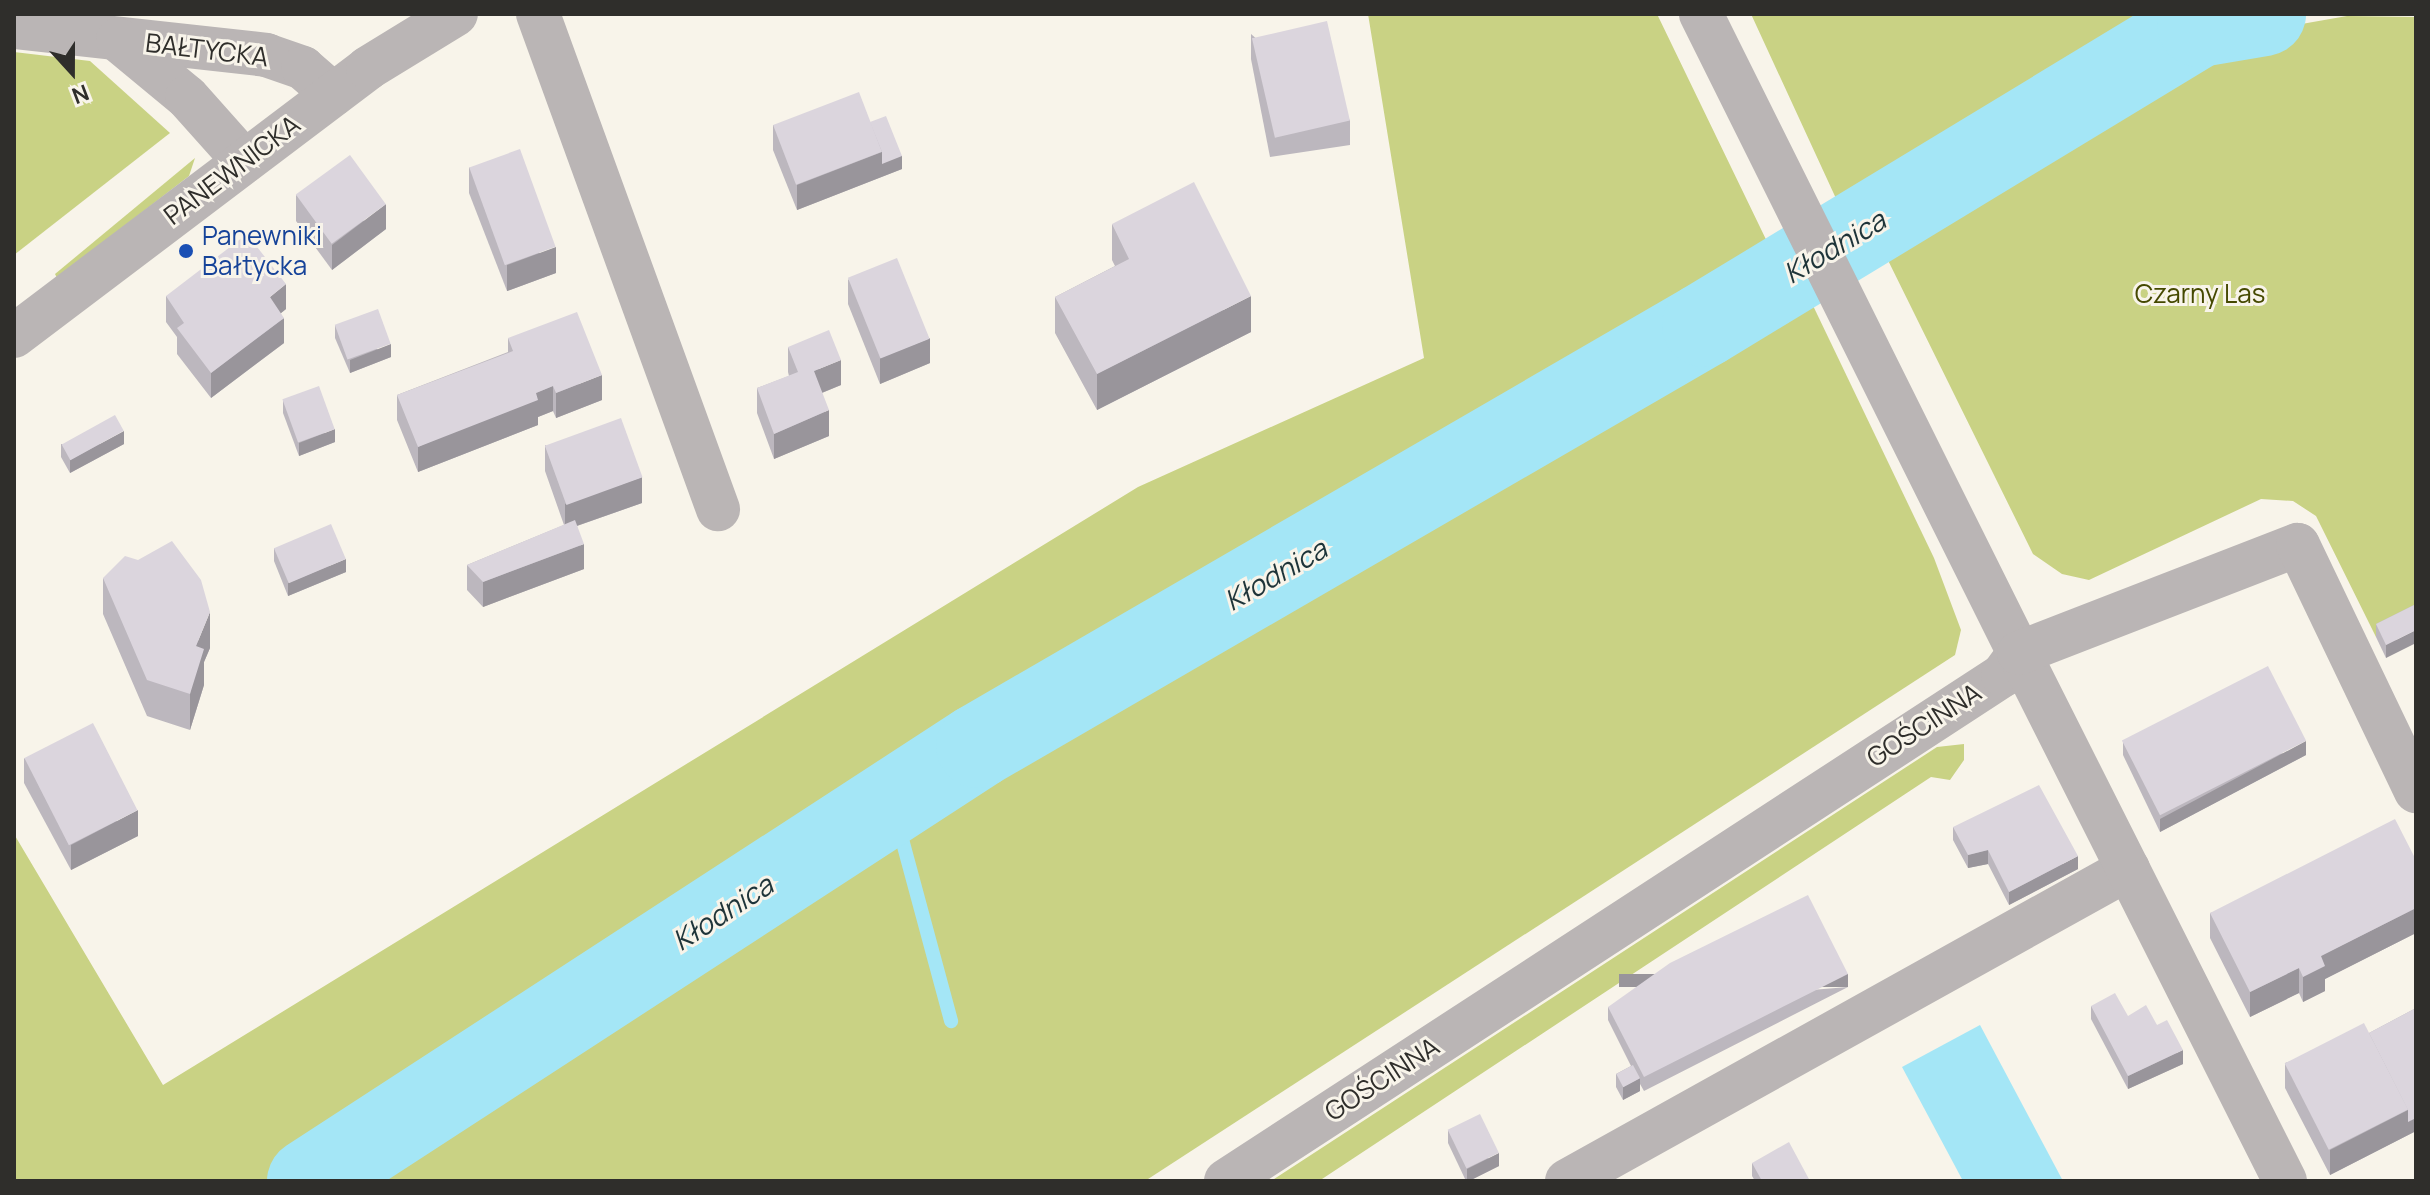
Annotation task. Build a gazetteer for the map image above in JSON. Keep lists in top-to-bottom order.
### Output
{
  "streets": {
    "street": ["BAŁTYCKA", "PANEWNICKA", "GOŚCINNA"]
  },
  "crossings": [
    ["BAŁTYCKA", "PANEWNICKA"]
  ],
  "water": ["Kłodnica"],
  "parks": ["Czarny Las"],
  "places": ["Panewniki Bałtycka"],
  "north": "bottom"
}
